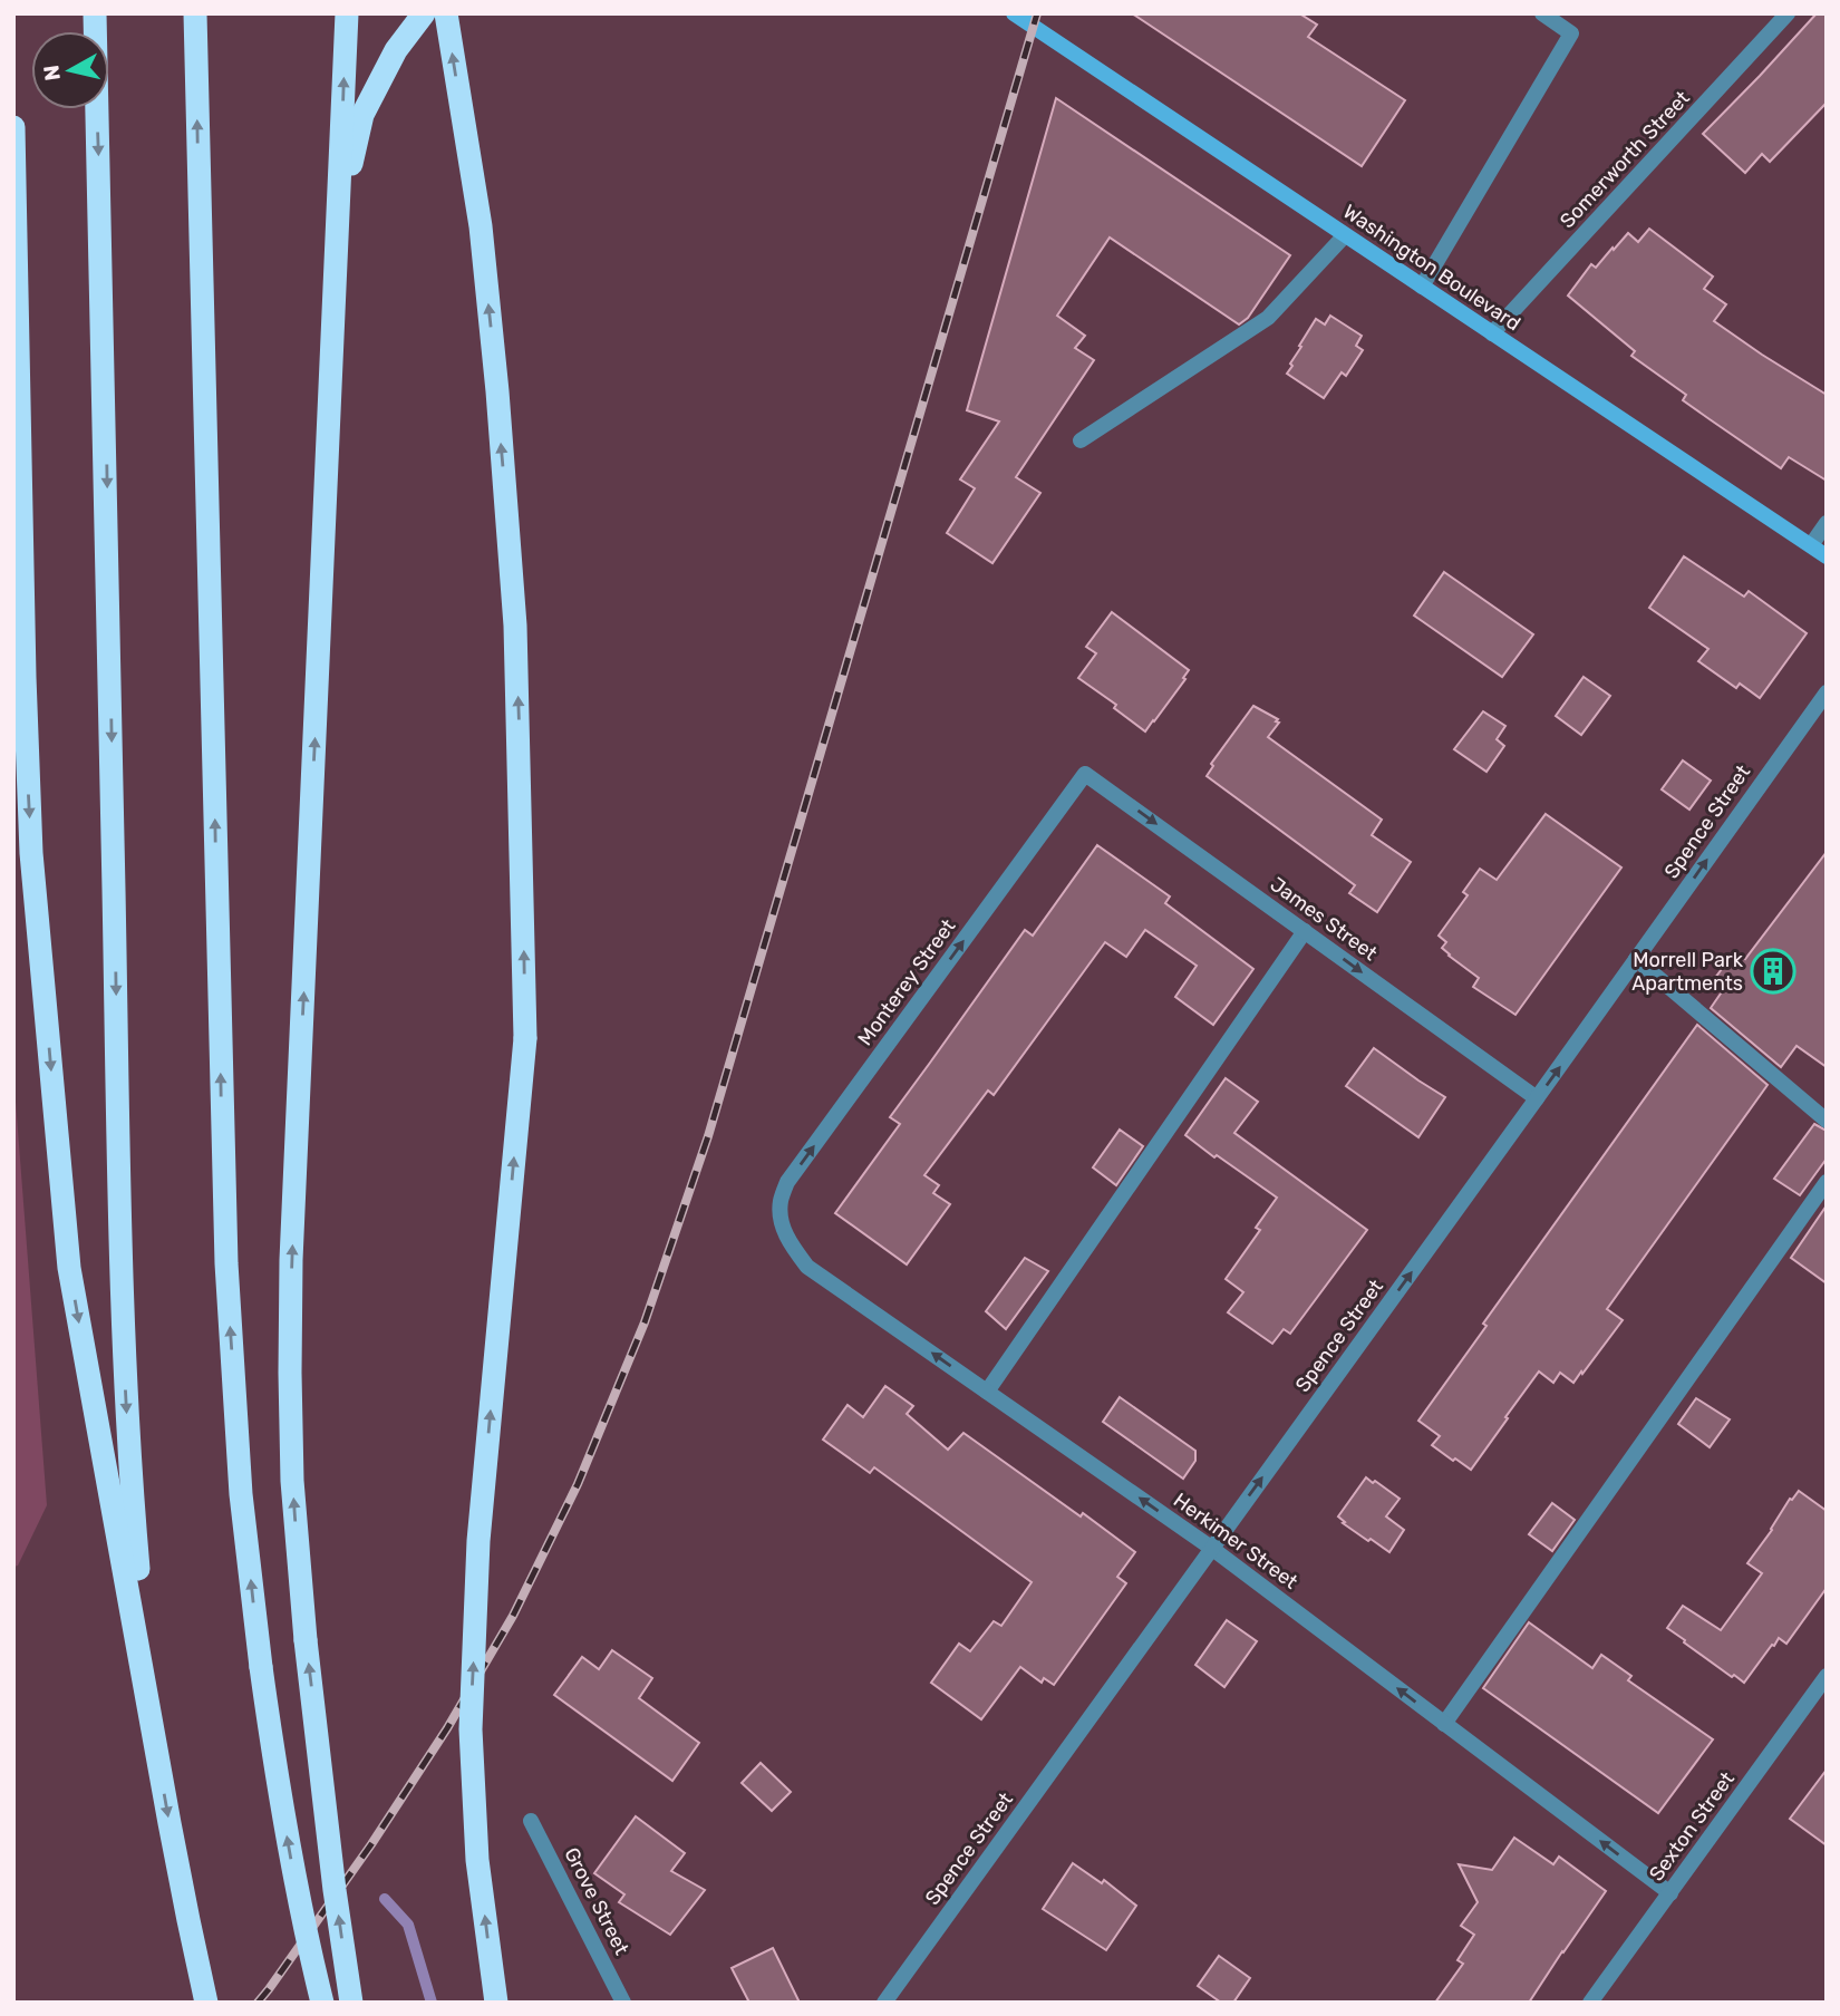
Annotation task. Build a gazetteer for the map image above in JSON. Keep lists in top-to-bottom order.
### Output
{
  "streets": {
    "main road": ["Washington Boulevard"],
    "street": [
      "Somerworth Street",
      "Spence Street",
      "James Street",
      "Monterey Street",
      "Herkimer Street",
      "Sexton Street",
      "Grove Street"
    ]
  },
  "crossings": [
    ["Somerworth Street", "Washington Boulevard"],
    ["Spence Street", "James Street"],
    ["Spence Street", "Herkimer Street"],
    ["James Street", "Monterey Street"],
    ["Monterey Street", "Herkimer Street"],
    ["Herkimer Street", "Sexton Street"]
  ],
  "one_way": [
    "Spence Street",
    "James Street",
    "Monterey Street",
    "Herkimer Street"
  ],
  "places": {
    "building": ["Morrell Park Apartments"]
  },
  "north": "left"
}
